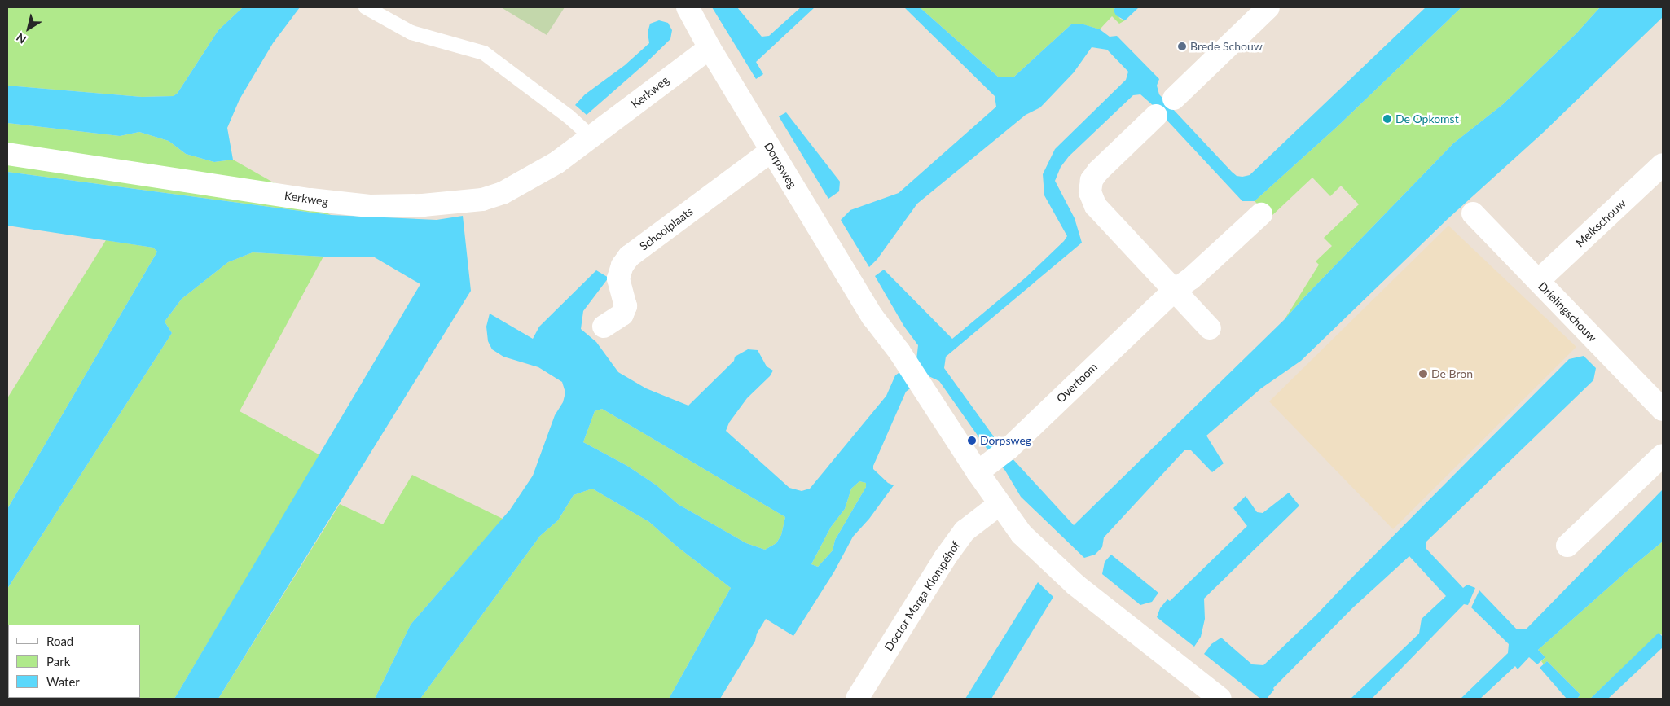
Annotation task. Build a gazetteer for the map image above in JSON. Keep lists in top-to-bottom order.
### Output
{
  "streets": {
    "street": [
      "Kerkweg",
      "Dorpsweg",
      "Melkschouw",
      "Schoolplaats",
      "Drielingschouw",
      "Overtoom",
      "Doctor Marga Klompéhof"
    ]
  },
  "crossings": [
    ["Kerkweg", "Dorpsweg"],
    ["Dorpsweg", "Schoolplaats"],
    ["Dorpsweg", "Overtoom"],
    ["Dorpsweg", "Doctor Marga Klompéhof"],
    ["Melkschouw", "Drielingschouw"]
  ],
  "places": [
    "Brede Schouw",
    "De Opkomst",
    "De Bron",
    "Dorpsweg"
  ],
  "legend": ["Road", "Park", "Water"],
  "north": "bottom left"
}
